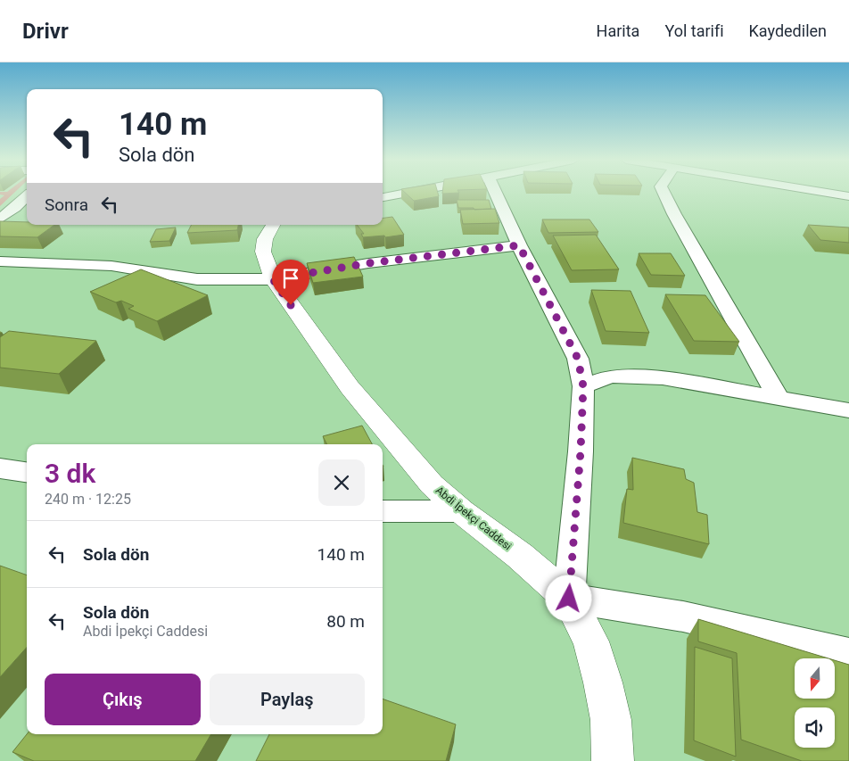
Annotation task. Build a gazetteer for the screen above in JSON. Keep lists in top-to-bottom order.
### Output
{
  "streets": {
    "street": ["Abdi İpekçi Caddesi"]
  },
  "north": "bottom",
  "page": {
    "header": "Drivr",
    "nav": ["Harita", "Yol tarifi", "Kaydedilen"],
    "turn": ["140 m", "Sola dön"],
    "then": "Sonra",
    "heading": ["3 dk", "240 m · 12:25"],
    "list": [
      {
        "name": "Sola dön",
        "value": "140 m"
      },
      {
        "name": "Sola dön",
        "note": "Abdi İpekçi Caddesi",
        "value": "80 m"
      }
    ],
    "buttons": ["Çıkış", "Paylaş"]
  }
}
